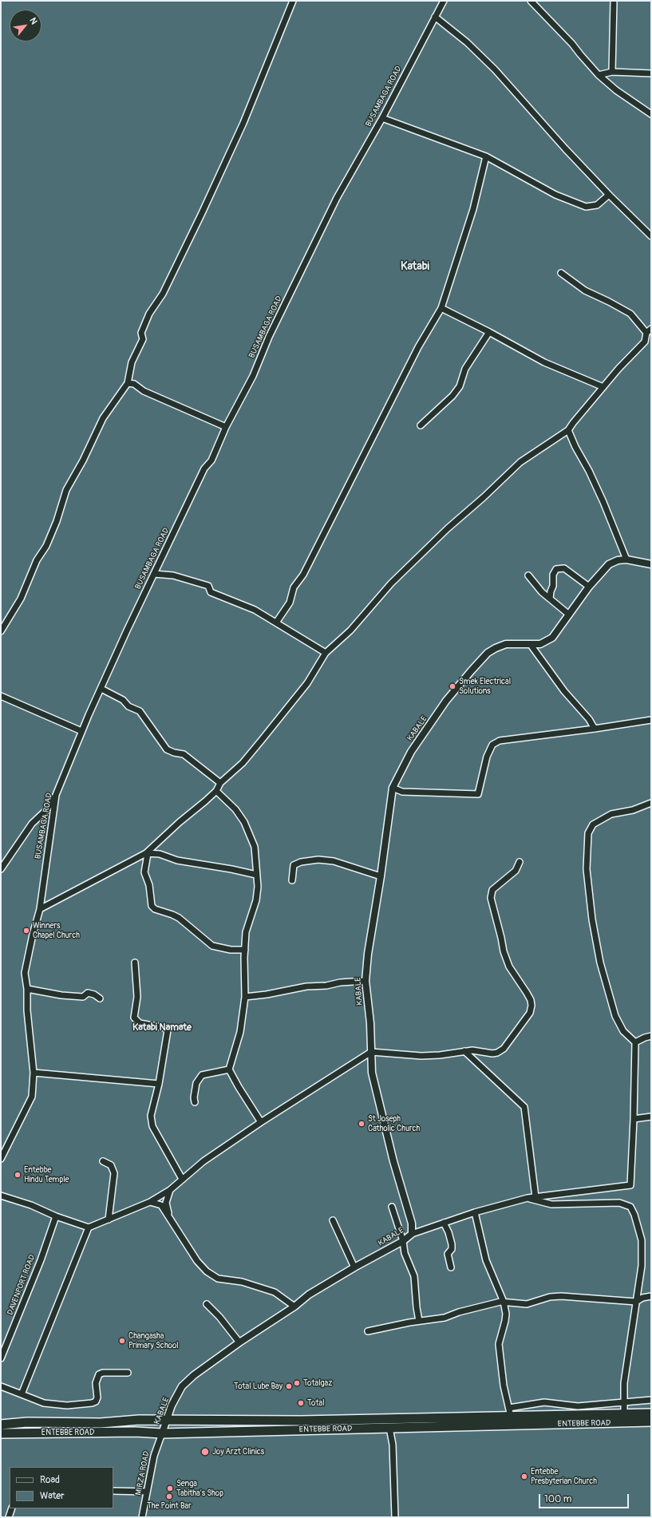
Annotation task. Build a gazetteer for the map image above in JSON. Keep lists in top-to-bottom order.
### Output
{
  "streets": {
    "highway": ["ENTEBBE ROAD"],
    "street": [
      "BUSAMBAGA ROAD",
      "KABALE",
      "DAVENPORT ROAD",
      "MIRZA ROAD"
    ]
  },
  "crossings": [
    ["KABALE", "ENTEBBE ROAD"],
    ["KABALE", "MIRZA ROAD"],
    ["ENTEBBE ROAD", "MIRZA ROAD"]
  ],
  "districts": ["Katabi", "Katabi Namate"],
  "places": [
    "Smek Electrical Solutions",
    "Winners Chapel Church",
    "St Joseph Catholic Church",
    "Entebbe Hindu Temple",
    "Changasha Primary School",
    "Totalgaz",
    "Total Lube Bay",
    "Total",
    "Joy Arzt Clinics",
    "Entebbe Presbyterian Church",
    "Senga Tabitha's Shop",
    "The Point Bar"
  ],
  "legend": ["Road", "Water"],
  "scale_bar": "100 m",
  "north": "top right"
}
